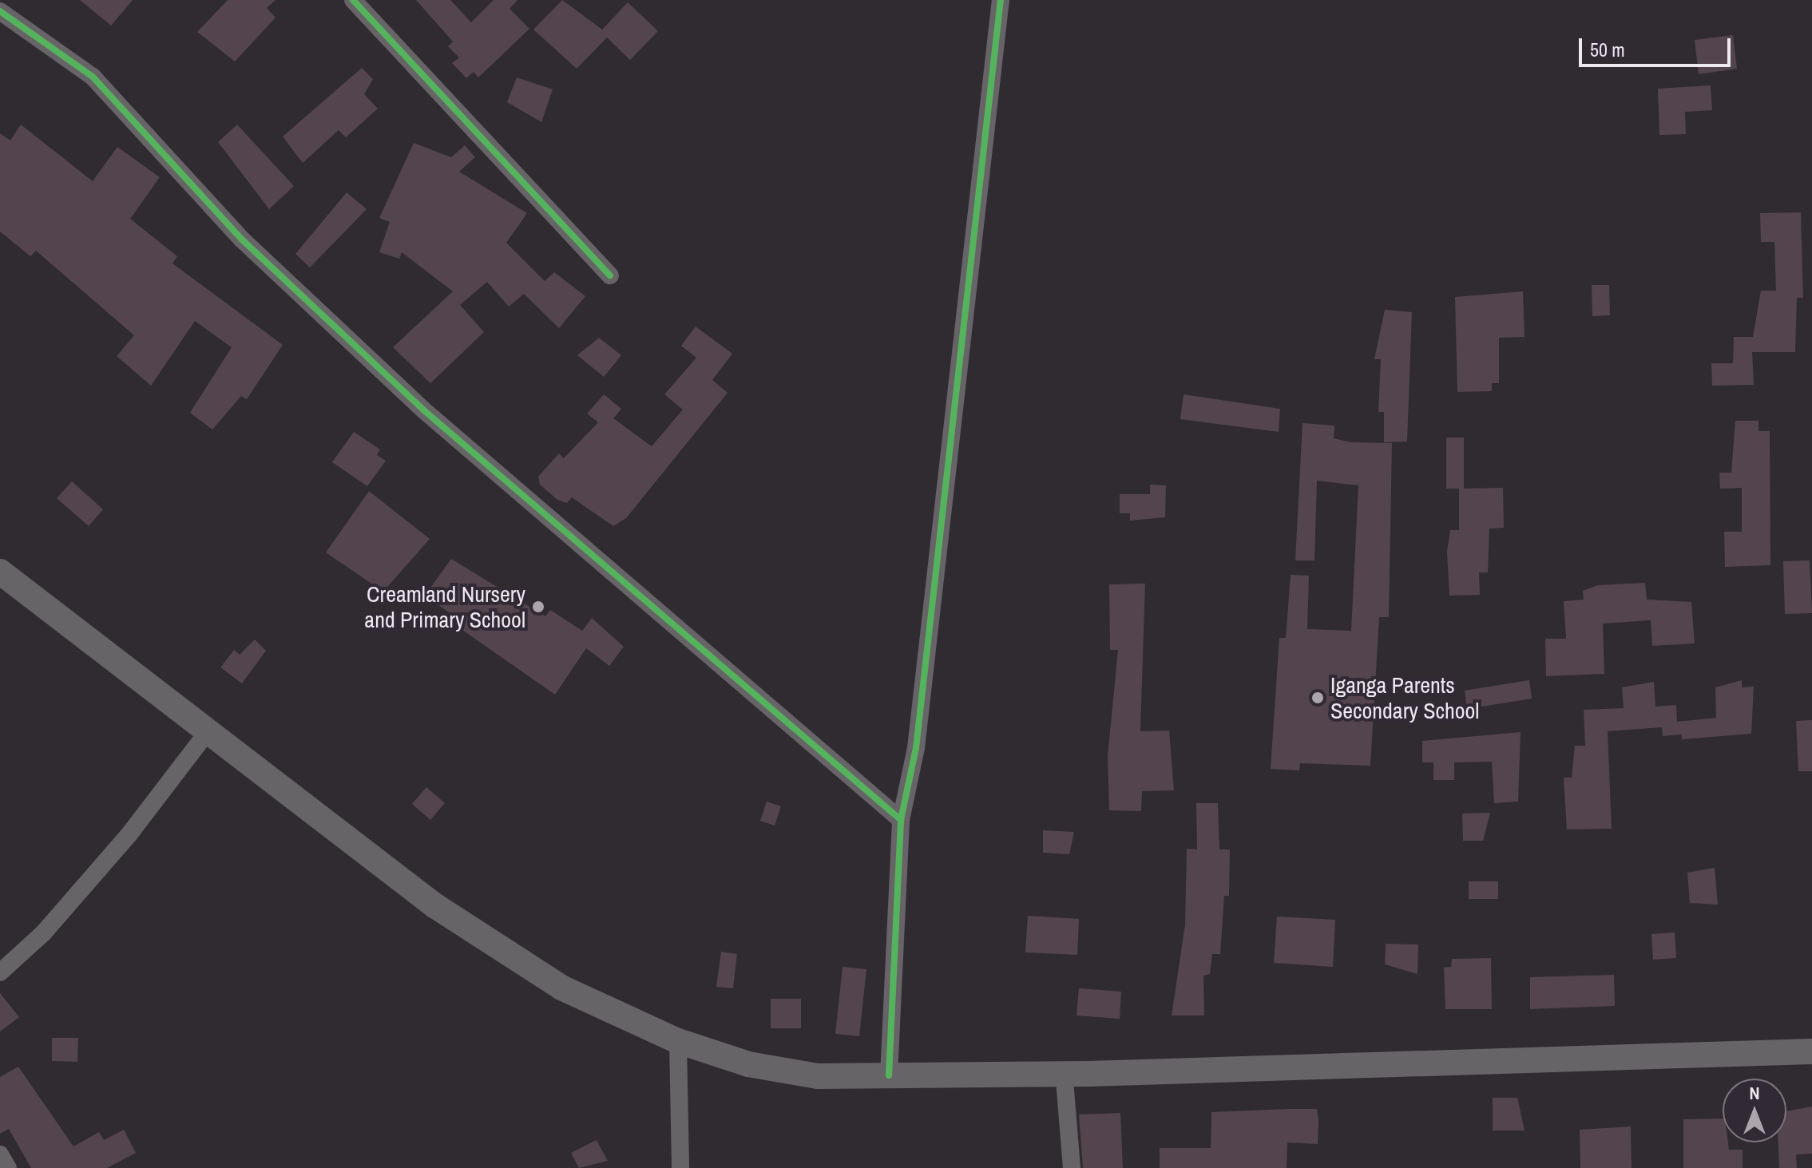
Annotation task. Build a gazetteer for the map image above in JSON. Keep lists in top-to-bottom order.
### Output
{
  "places": ["Creamland Nursery and Primary School", "Iganga Parents Secondary School"],
  "scale_bar": "50 m",
  "north": "top"
}
